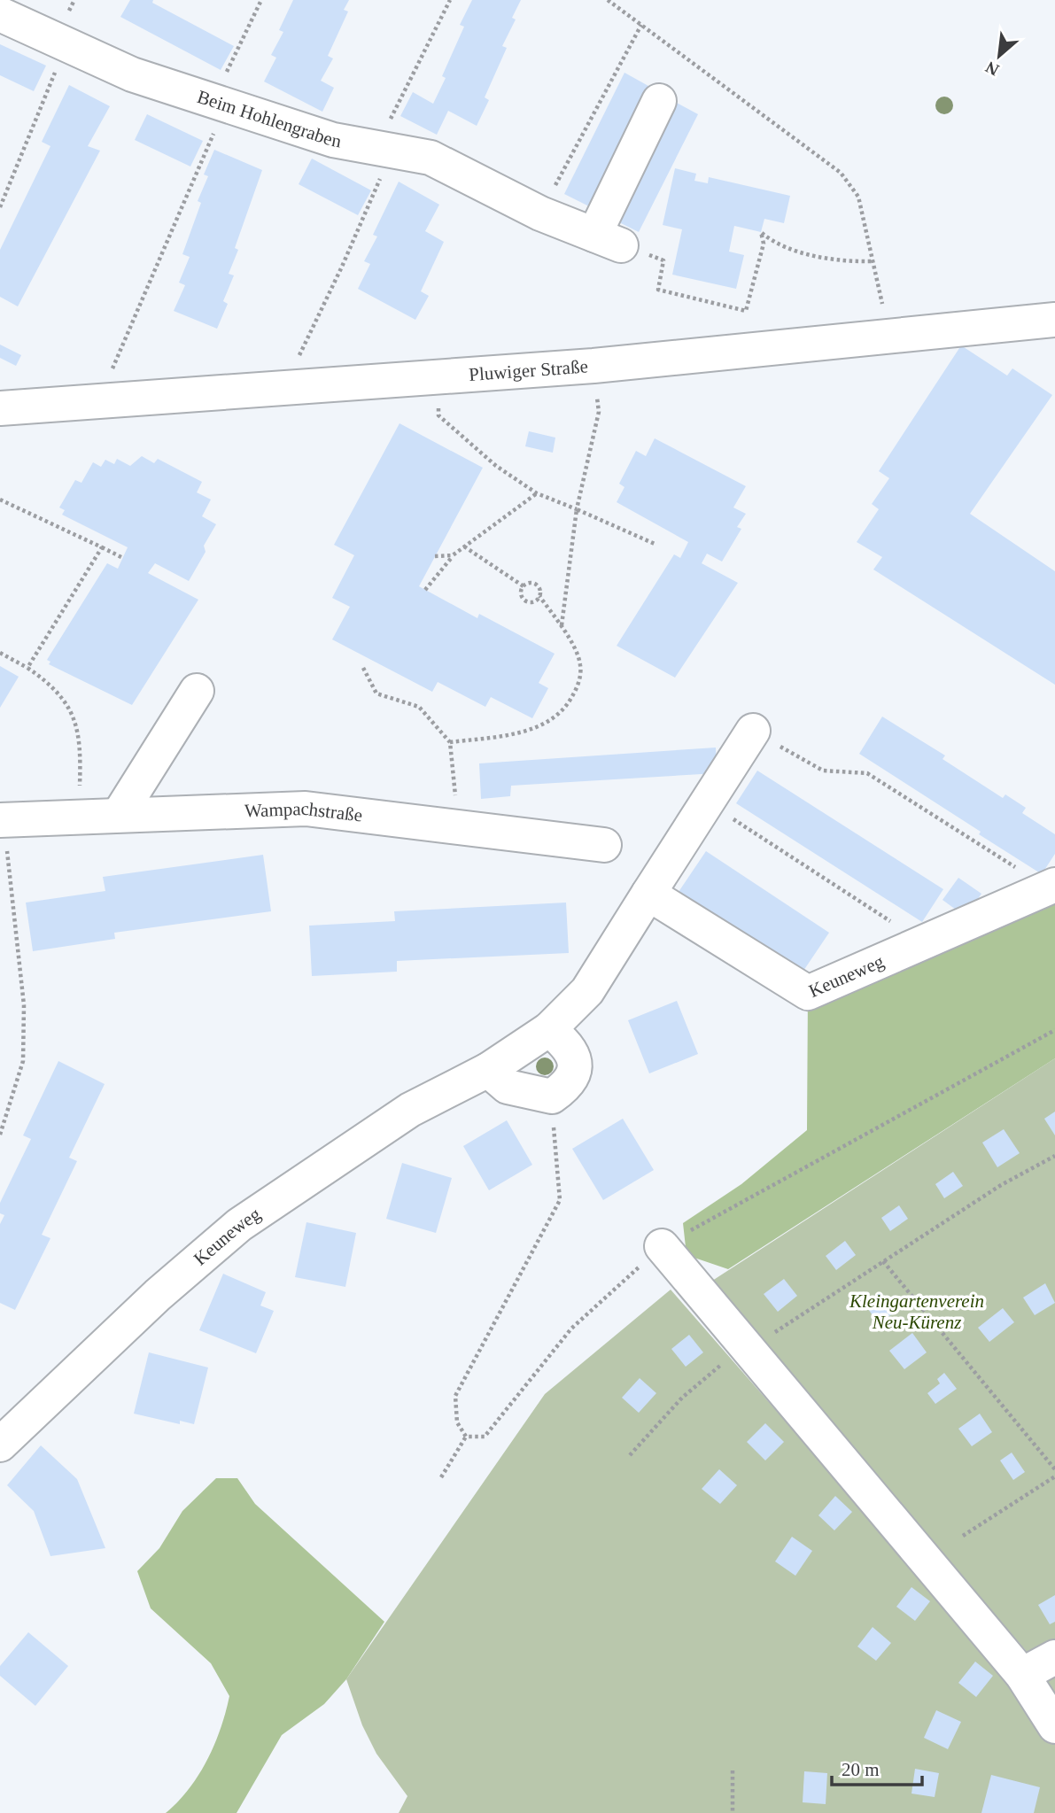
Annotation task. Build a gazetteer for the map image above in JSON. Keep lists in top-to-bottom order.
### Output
{
  "streets": {
    "street": [
      "Beim Hohlengraben",
      "Pluwiger Straße",
      "Wampachstraße",
      "Keuneweg"
    ]
  },
  "parks": ["Kleingartenverein Neu-Kürenz"],
  "scale_bar": "20 m",
  "north": "bottom left"
}
